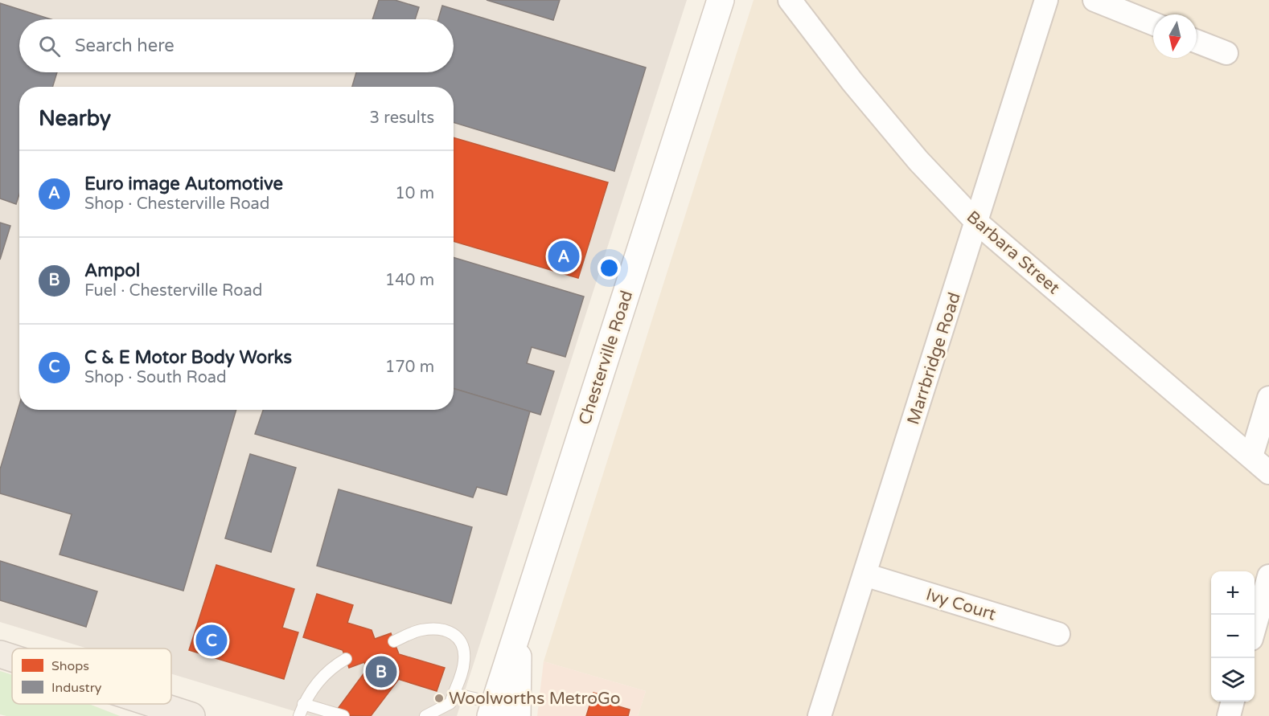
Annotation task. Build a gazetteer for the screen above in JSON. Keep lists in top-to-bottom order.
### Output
{
  "streets": {
    "main road": ["Chesterville Road"],
    "street": ["Barbara Street", "Marrbridge Road", "Ivy Court"]
  },
  "crossings": [
    ["Barbara Street", "Marrbridge Road"],
    ["Marrbridge Road", "Ivy Court"]
  ],
  "places": ["Woolworths MetroGo"],
  "legend": ["Shops", "Industry"],
  "north": "bottom",
  "page": {
    "search": "Search here",
    "heading": ["Nearby", "3 results"],
    "list": [
      {
        "mark": "A",
        "name": "Euro image Automotive",
        "note": "Shop · Chesterville Road",
        "value": "10 m"
      },
      {
        "mark": "B",
        "name": "Ampol",
        "note": "Fuel · Chesterville Road",
        "value": "140 m"
      },
      {
        "mark": "C",
        "name": "C & E Motor Body Works",
        "note": "Shop · South Road",
        "value": "170 m"
      }
    ],
    "pins": ["A", "C", "B"],
    "map_buttons": ["+", "−"]
  }
}
